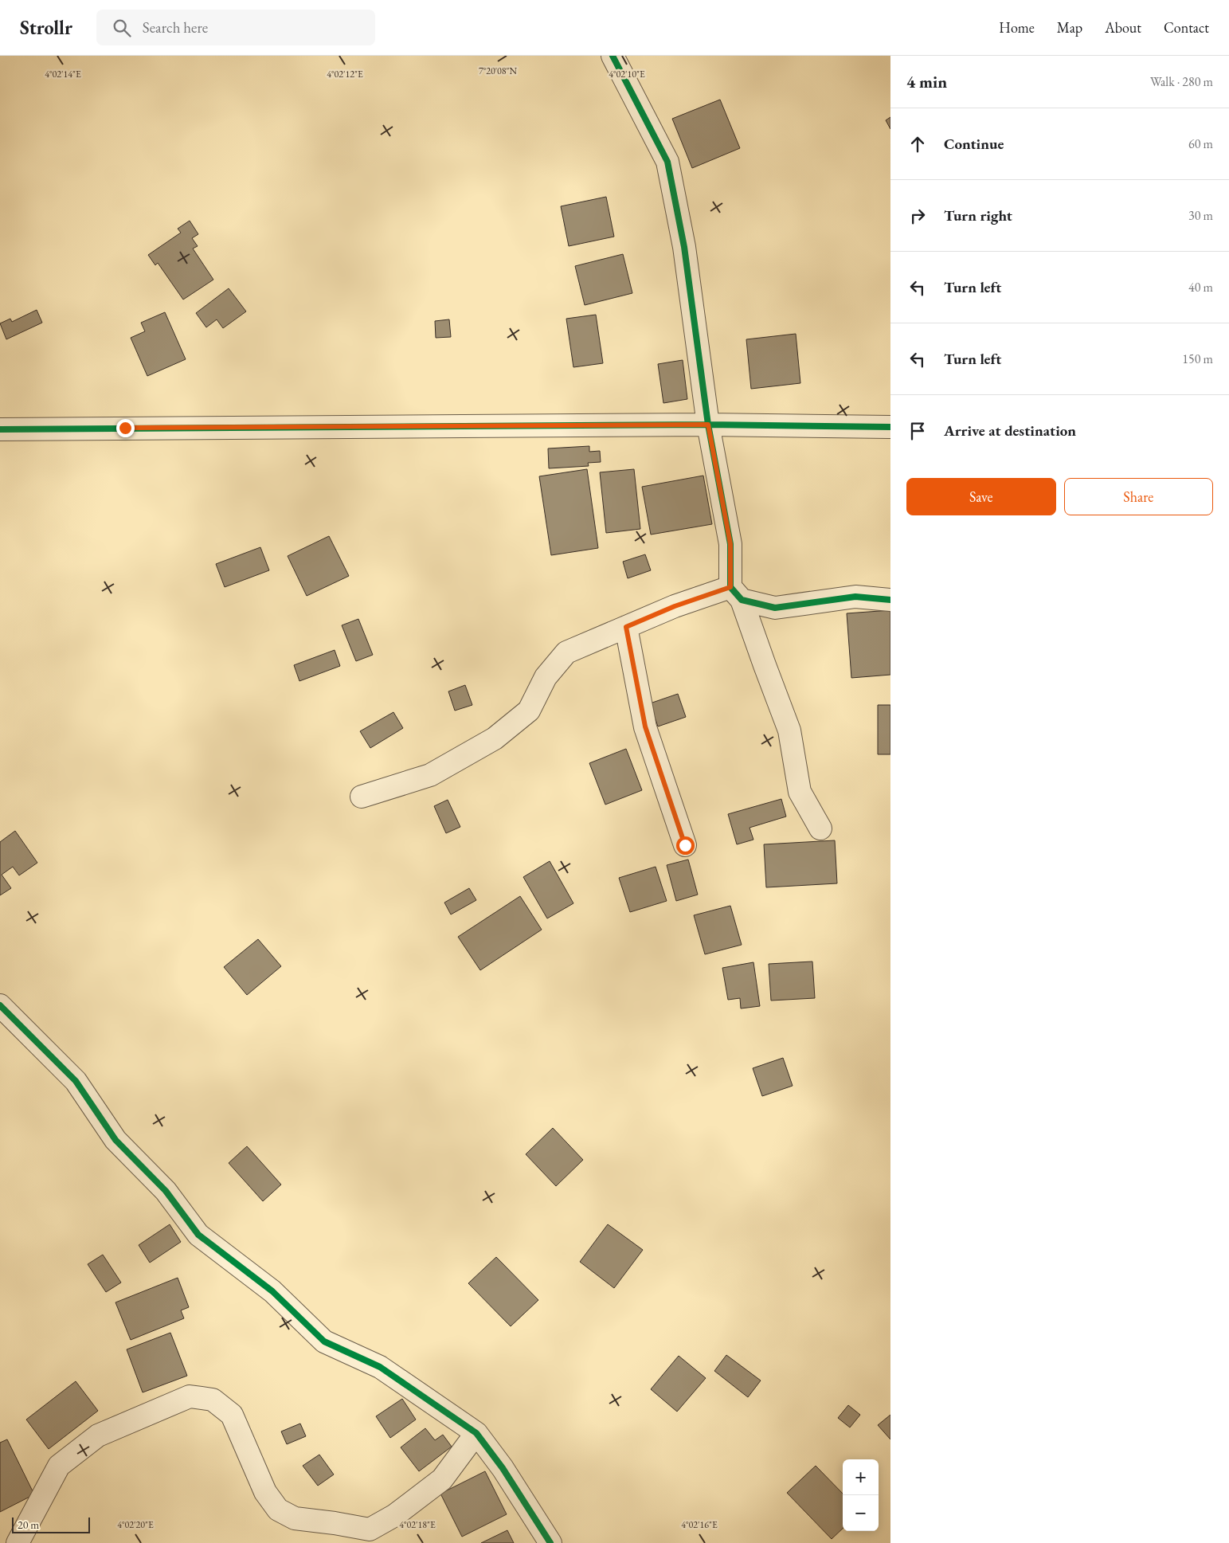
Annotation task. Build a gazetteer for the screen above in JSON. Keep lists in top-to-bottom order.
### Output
{
  "scale_bar": "20 m",
  "page": {
    "header": "Strollr",
    "search": "Search here",
    "nav": [
      "Home",
      "Map",
      "About",
      "Contact"
    ],
    "heading": ["4 min", "Walk · 280 m"],
    "list": [
      ["Continue", "60 m"],
      ["Turn right", "30 m"],
      ["Turn left", "40 m"],
      ["Turn left", "150 m"],
      "Arrive at destination"
    ],
    "buttons": ["Save", "Share"],
    "map_buttons": ["+", "−"],
    "scale": "20 m"
  },
  "coordinates": [
    "7°20'08\"N",
    "4°02'14\"E",
    "4°02'12\"E",
    "4°02'10\"E",
    "4°02'20\"E",
    "4°02'18\"E",
    "4°02'16\"E"
  ]
}
